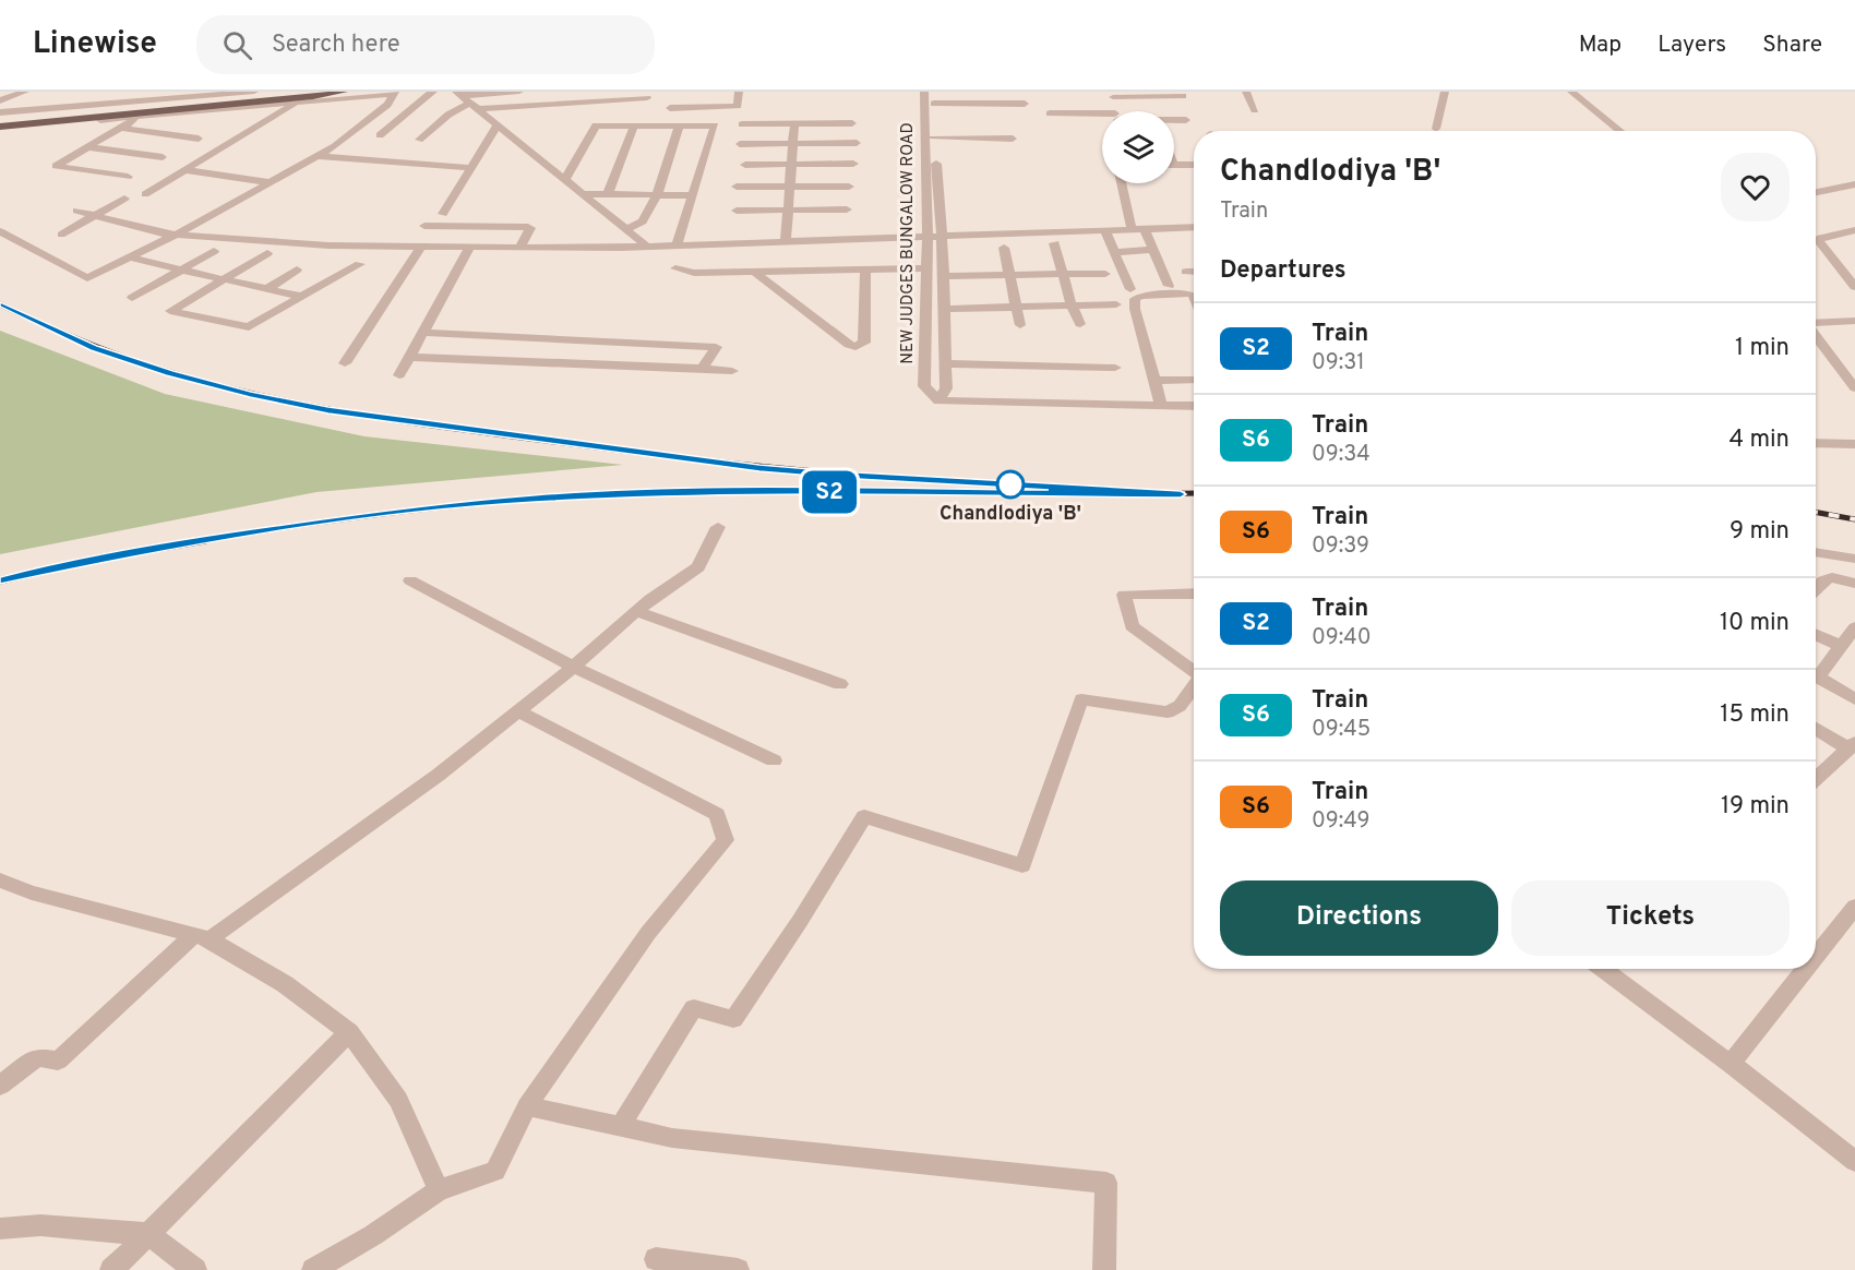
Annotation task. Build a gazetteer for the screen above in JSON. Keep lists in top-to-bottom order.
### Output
{
  "streets": {
    "street": ["NEW JUDGES BUNGALOW ROAD"]
  },
  "places": ["Chandlodiya 'B'"],
  "page": {
    "header": "Linewise",
    "search": "Search here",
    "nav": ["Map", "Layers", "Share"],
    "on_map": "S2",
    "heading": [
      ["Chandlodiya 'B'", "Train"],
      "Departures"
    ],
    "list": [
      {
        "mark": "S2",
        "name": "Train",
        "note": "09:31",
        "value": "1 min"
      },
      {
        "mark": "S6",
        "name": "Train",
        "note": "09:34",
        "value": "4 min"
      },
      {
        "mark": "S6",
        "name": "Train",
        "note": "09:39",
        "value": "9 min"
      },
      {
        "mark": "S2",
        "name": "Train",
        "note": "09:40",
        "value": "10 min"
      },
      {
        "mark": "S6",
        "name": "Train",
        "note": "09:45",
        "value": "15 min"
      },
      {
        "mark": "S6",
        "name": "Train",
        "note": "09:49",
        "value": "19 min"
      }
    ],
    "buttons": ["Directions", "Tickets"]
  }
}
